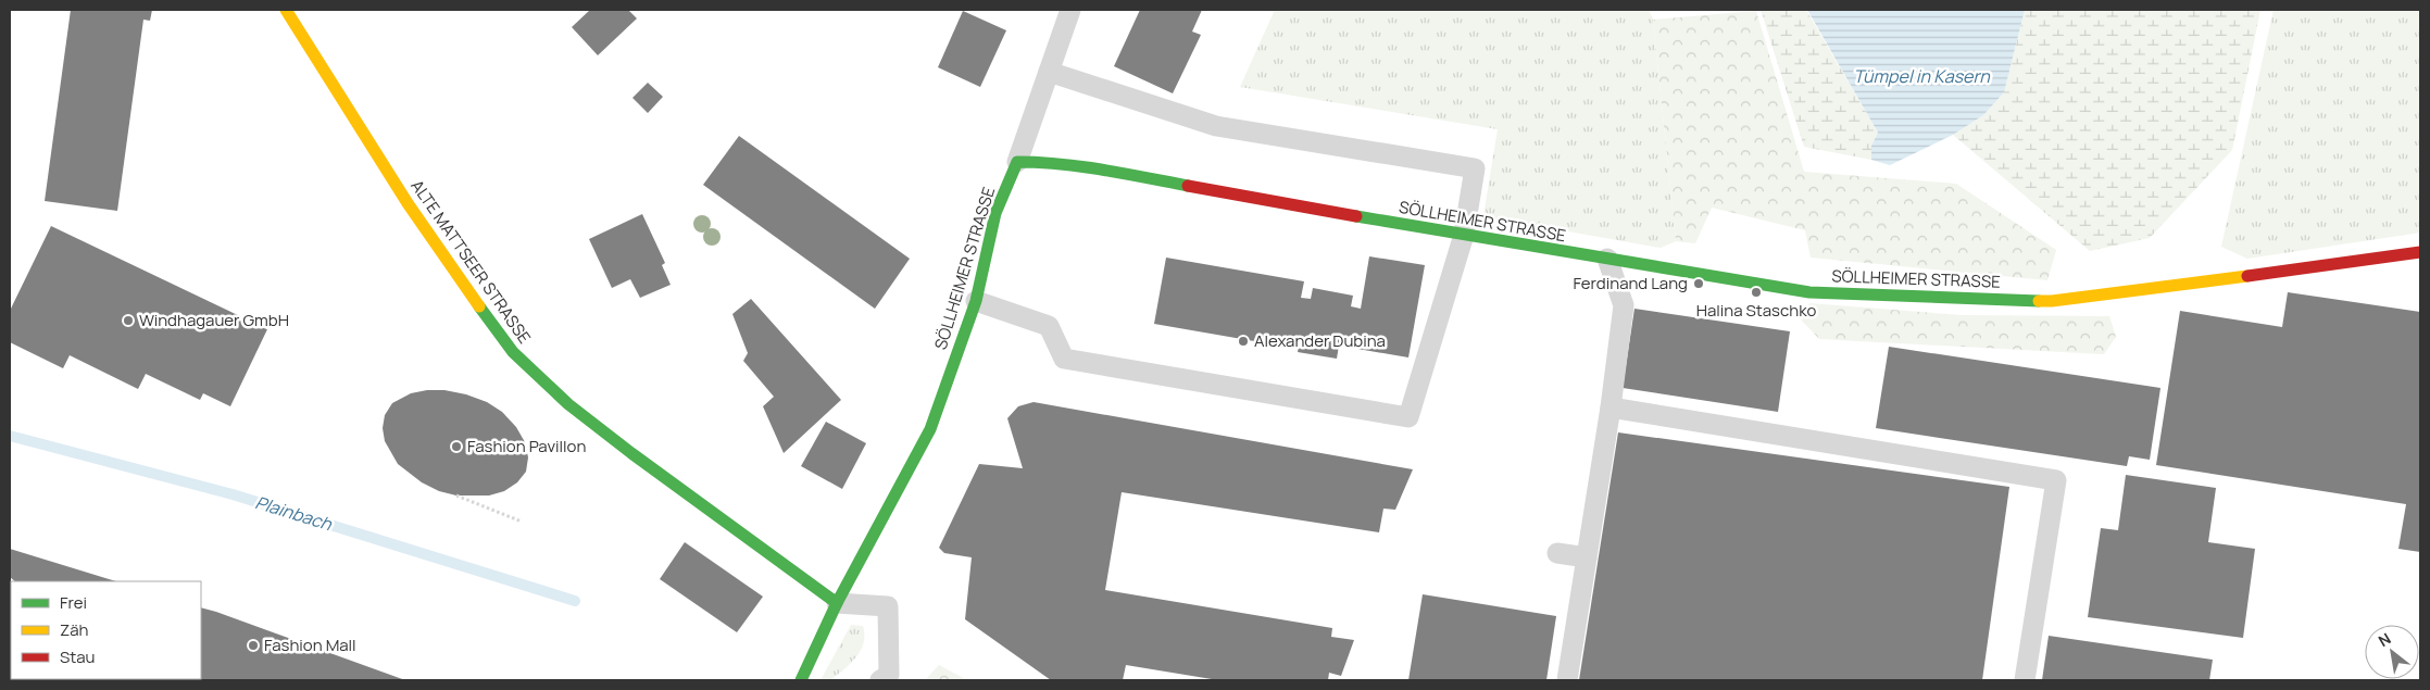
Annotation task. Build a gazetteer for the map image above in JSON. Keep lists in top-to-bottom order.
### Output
{
  "streets": {
    "street": ["SÖLLHEIMER STRASSE", "ALTE MATTSEER STRASSE"]
  },
  "crossings": [
    ["SÖLLHEIMER STRASSE", "ALTE MATTSEER STRASSE"]
  ],
  "water": ["Tümpel in Kasern", "Plainbach"],
  "places": [
    "Ferdinand Lang",
    "Halina Staschko",
    "Windhagauer GmbH",
    "Alexander Dubina",
    "Fashion Pavillon",
    "Fashion Mall"
  ],
  "legend": ["Frei", "Zäh", "Stau"],
  "north": "top left"
}
